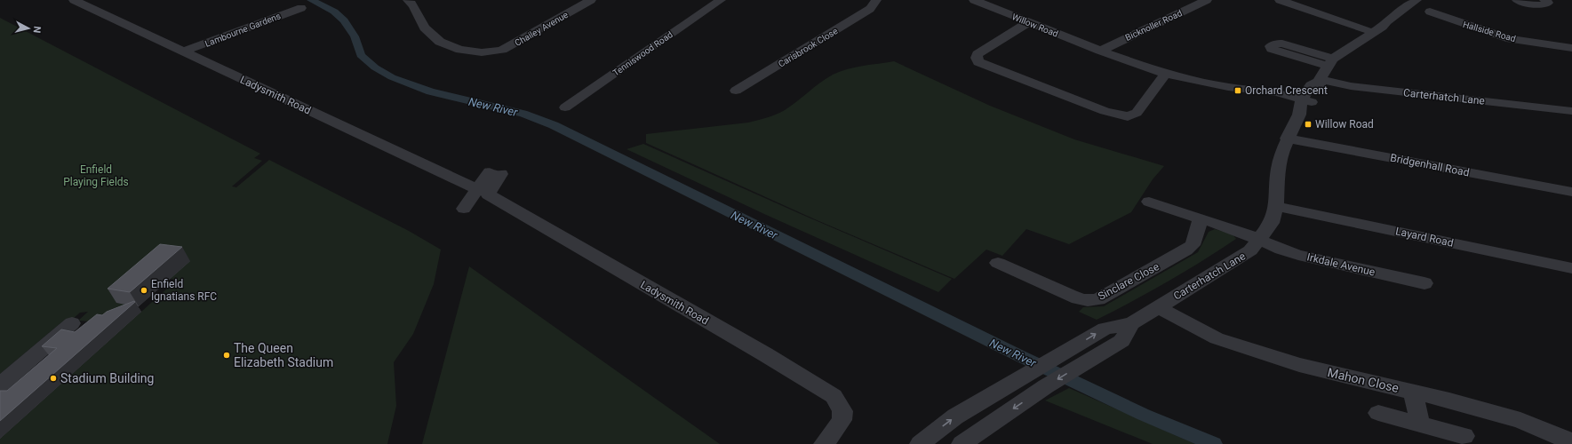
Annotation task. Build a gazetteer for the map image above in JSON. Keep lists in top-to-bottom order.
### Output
{
  "streets": {
    "street": [
      "Willow Road",
      "Bicknoller Road",
      "Chailey Avenue",
      "Lambourne Gardens",
      "Hallside Road",
      "Carisbrook Close",
      "Tenniswood Road",
      "Ladysmith Road",
      "Carterhatch Lane",
      "Bridgenhall Road",
      "Layard Road",
      "Irkdale Avenue",
      "Sinclare Close",
      "Mahon Close"
    ]
  },
  "crossings": [
    ["Willow Road", "Bicknoller Road"],
    ["Willow Road", "Carterhatch Lane"],
    ["Lambourne Gardens", "Ladysmith Road"],
    ["Carterhatch Lane", "Bridgenhall Road"],
    ["Carterhatch Lane", "Layard Road"],
    ["Carterhatch Lane", "Irkdale Avenue"],
    ["Carterhatch Lane", "Mahon Close"]
  ],
  "water": ["New River"],
  "parks": ["Enfield Playing Fields"],
  "places": {
    "transit": ["Orchard Crescent", "Willow Road"],
    "other": ["Enfield Ignatians RFC", "The Queen Elizabeth Stadium", "Stadium Building"]
  },
  "north": "right"
}
